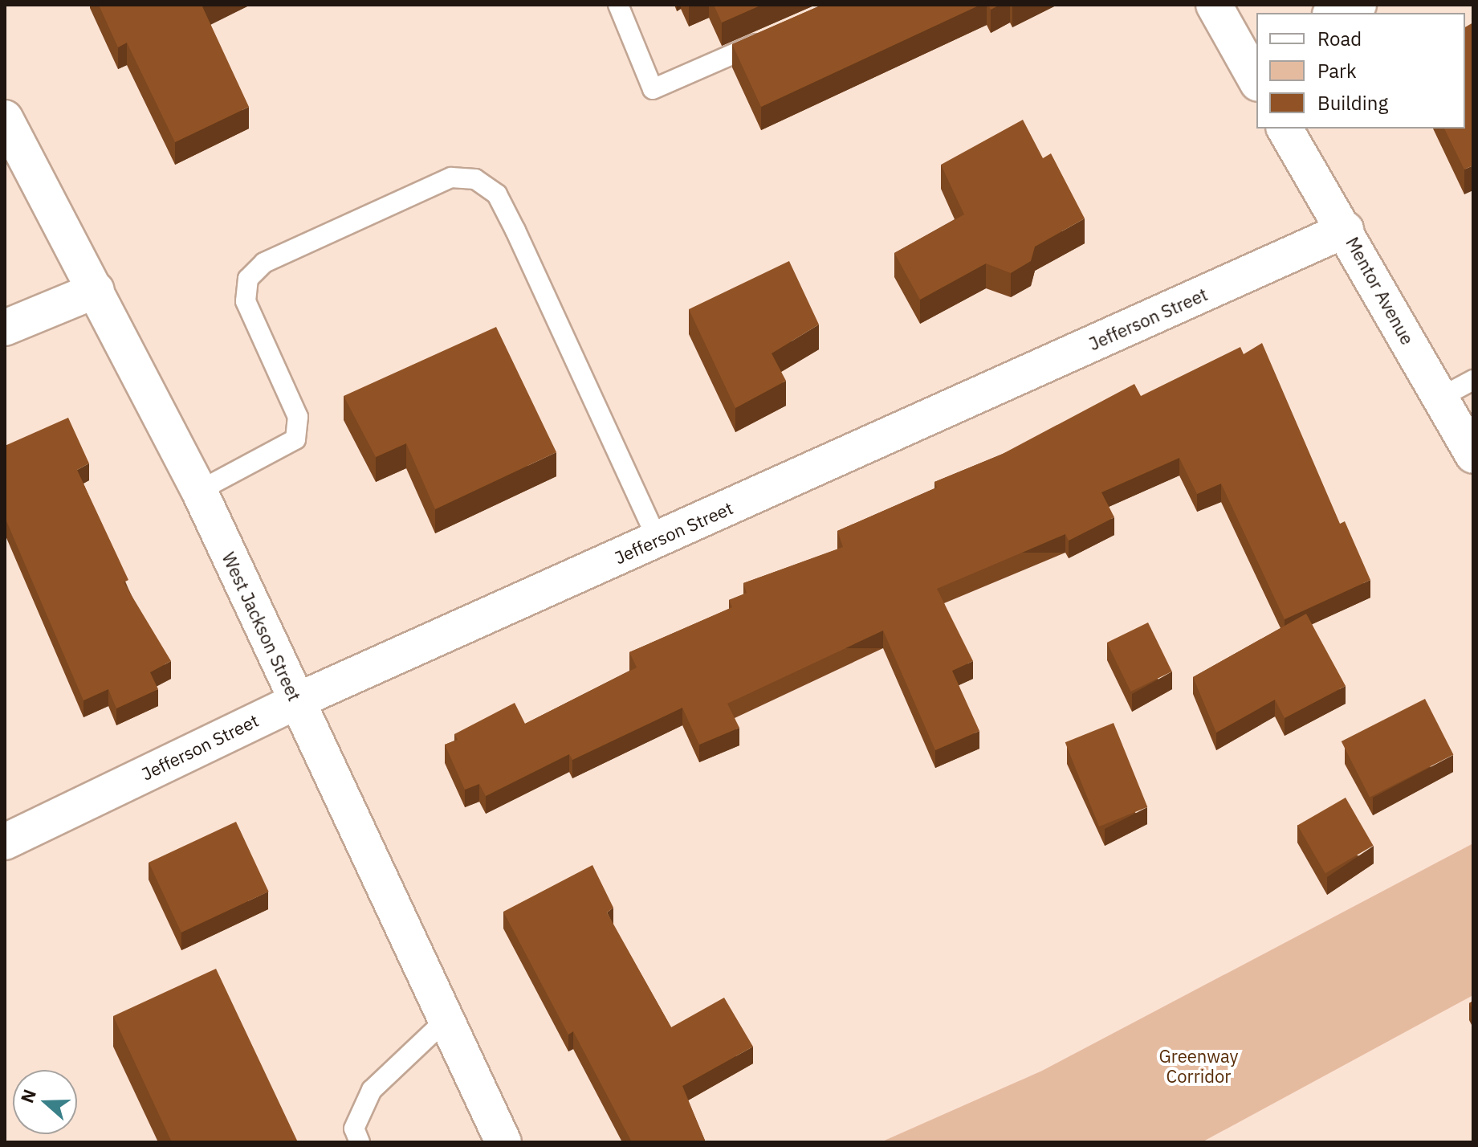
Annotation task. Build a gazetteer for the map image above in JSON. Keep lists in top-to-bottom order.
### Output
{
  "streets": {
    "street": ["Mentor Avenue", "Jefferson Street", "West Jackson Street"]
  },
  "crossings": [
    ["Mentor Avenue", "Jefferson Street"],
    ["Jefferson Street", "West Jackson Street"]
  ],
  "parks": ["Greenway Corridor"],
  "legend": ["Road", "Park", "Building"],
  "north": "left"
}
